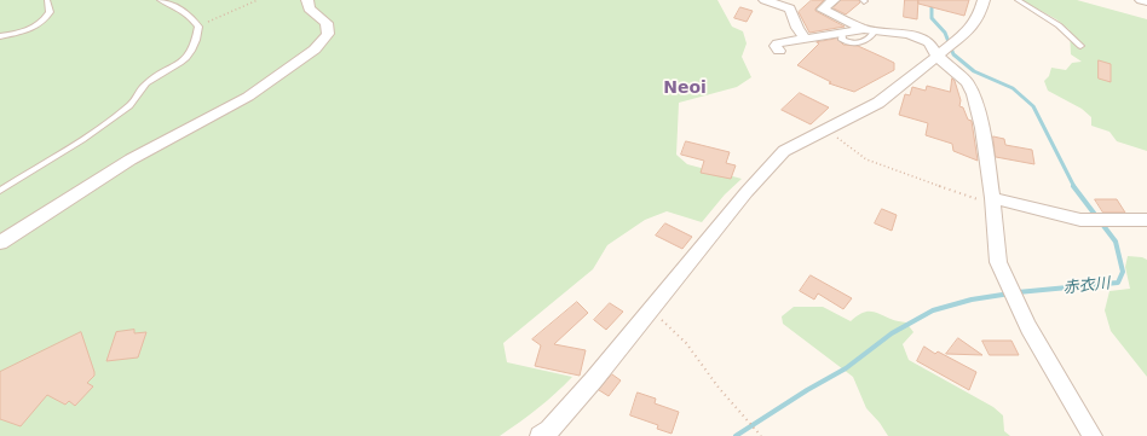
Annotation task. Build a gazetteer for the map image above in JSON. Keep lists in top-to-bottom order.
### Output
{
  "districts": ["Neoi"],
  "water": ["赤衣川"]
}
